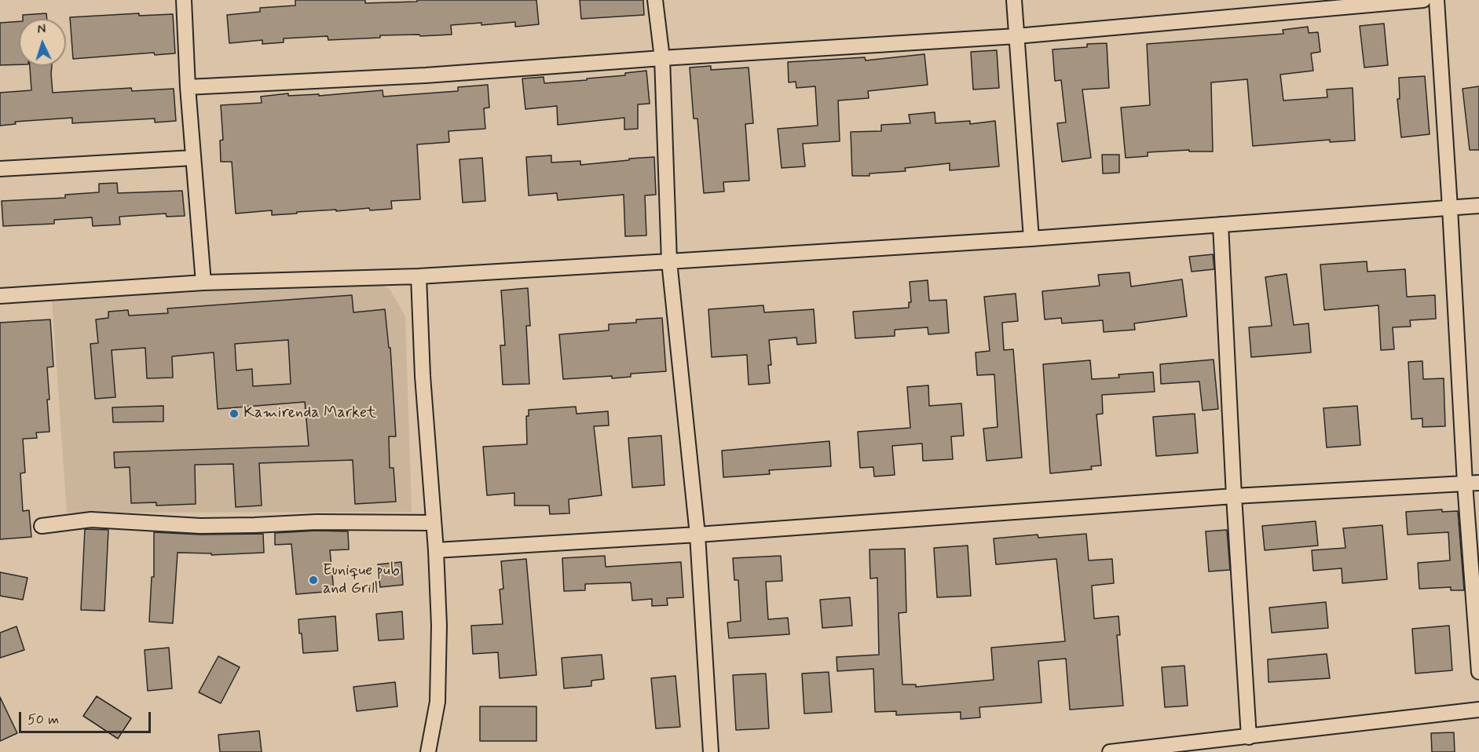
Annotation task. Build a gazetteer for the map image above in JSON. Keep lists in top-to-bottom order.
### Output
{
  "places": ["Kamirenda Market", "Eunique pub and Grill"],
  "scale_bar": "50 m",
  "north": "top"
}
